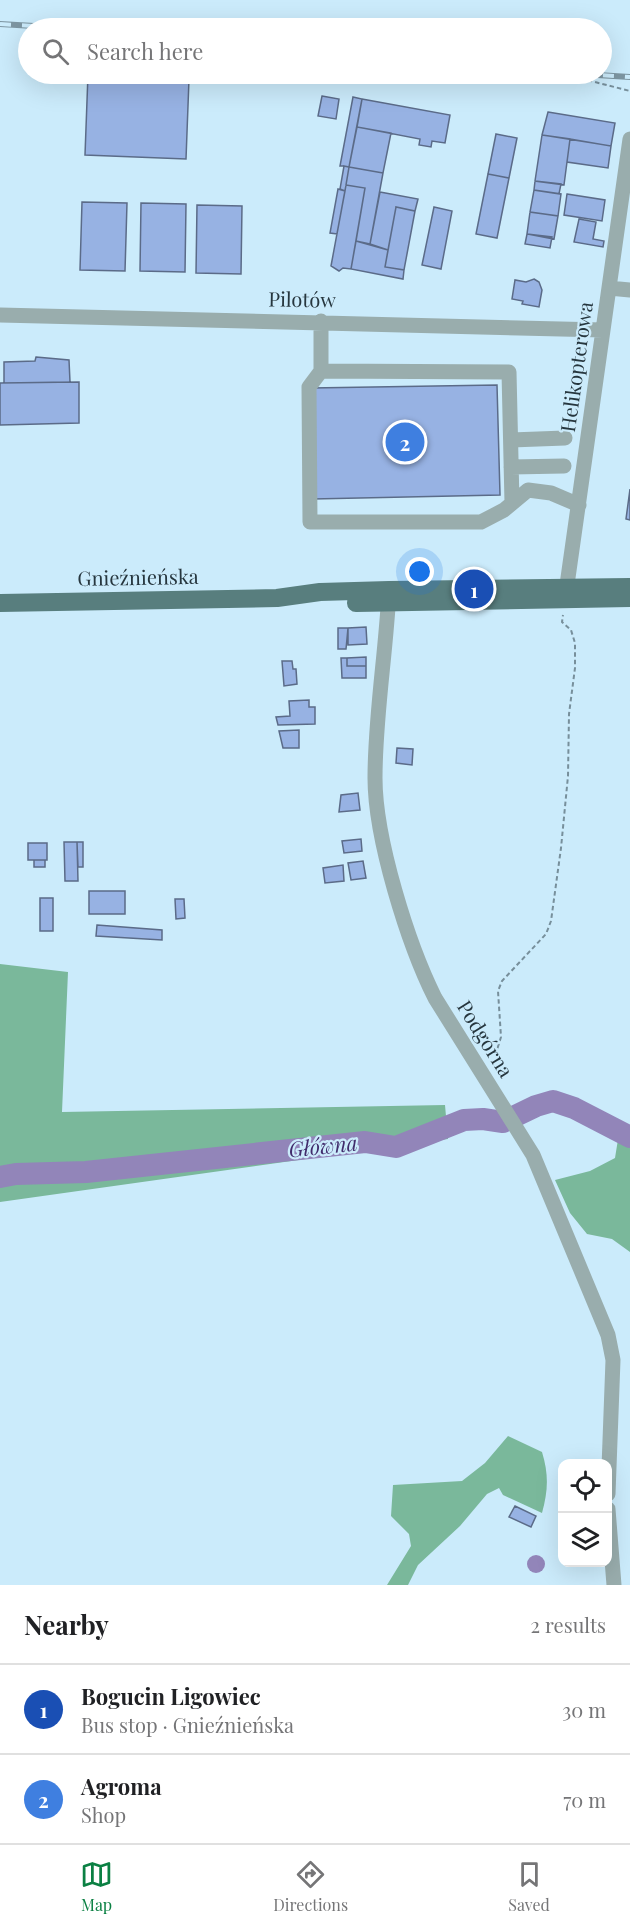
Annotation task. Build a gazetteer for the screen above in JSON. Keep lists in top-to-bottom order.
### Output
{
  "streets": {
    "main road": ["Gnieźnieńska"],
    "street": ["Pilotów", "Helikopterowa", "Podgórna"]
  },
  "crossings": [
    ["Pilotów", "Helikopterowa"],
    ["Helikopterowa", "Gnieźnieńska"],
    ["Gnieźnieńska", "Podgórna"]
  ],
  "water": ["Główna"],
  "page": {
    "search": "Search here",
    "pins": ["2", "1"],
    "heading": ["Nearby", "2 results"],
    "list": [
      {
        "mark": "1",
        "name": "Bogucin Ligowiec",
        "note": "Bus stop · Gnieźnieńska",
        "value": "30 m"
      },
      {
        "mark": "2",
        "name": "Agroma",
        "note": "Shop",
        "value": "70 m"
      }
    ],
    "nav": ["Map", "Directions", "Saved"]
  }
}
